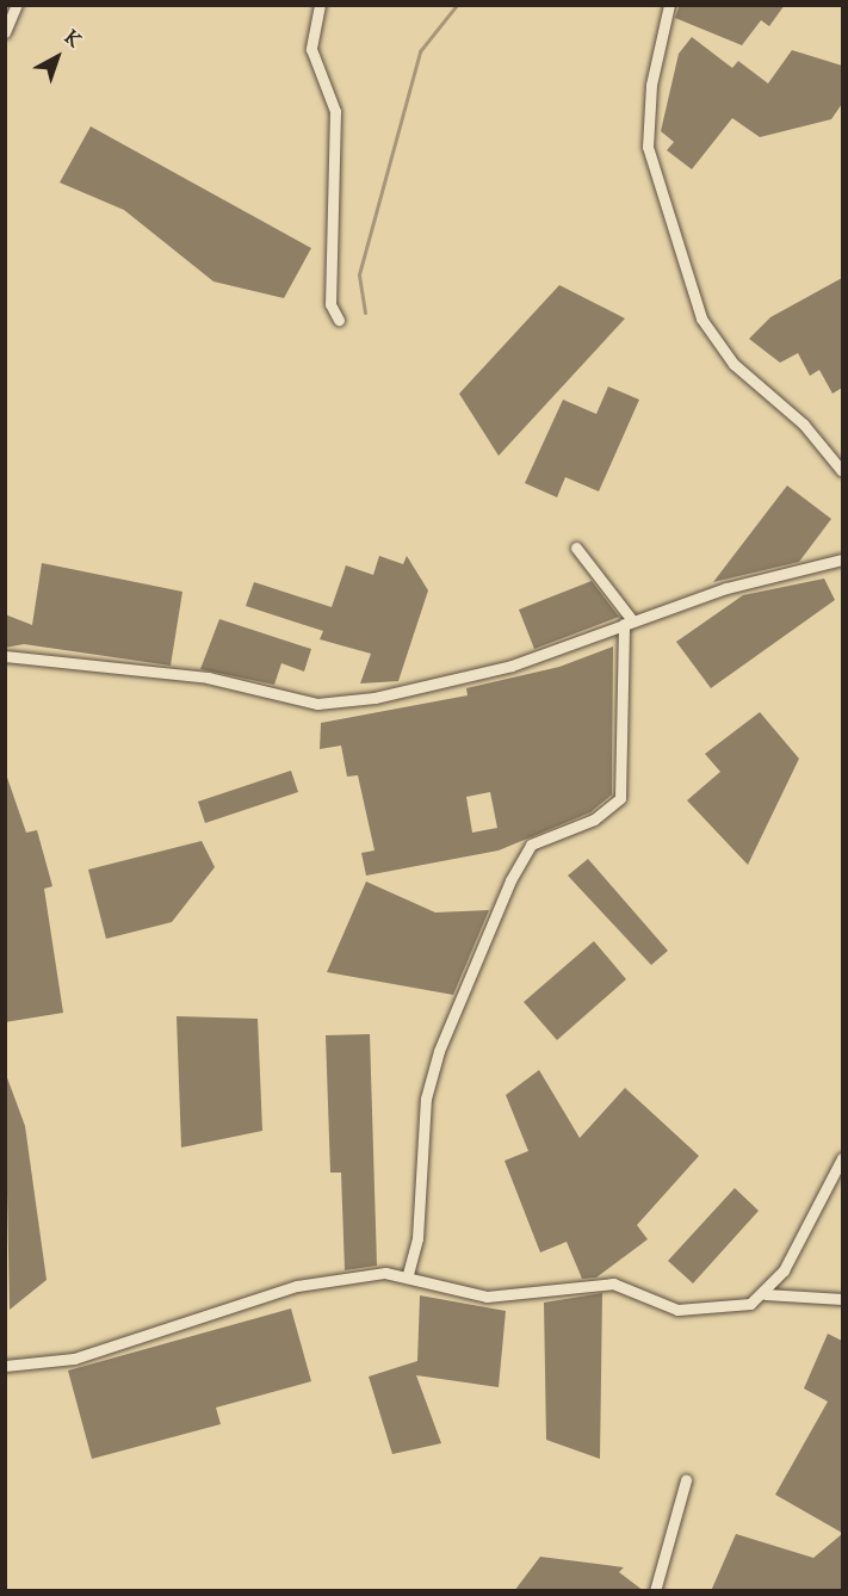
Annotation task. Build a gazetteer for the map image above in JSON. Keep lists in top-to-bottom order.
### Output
{
  "north": "top right"
}
